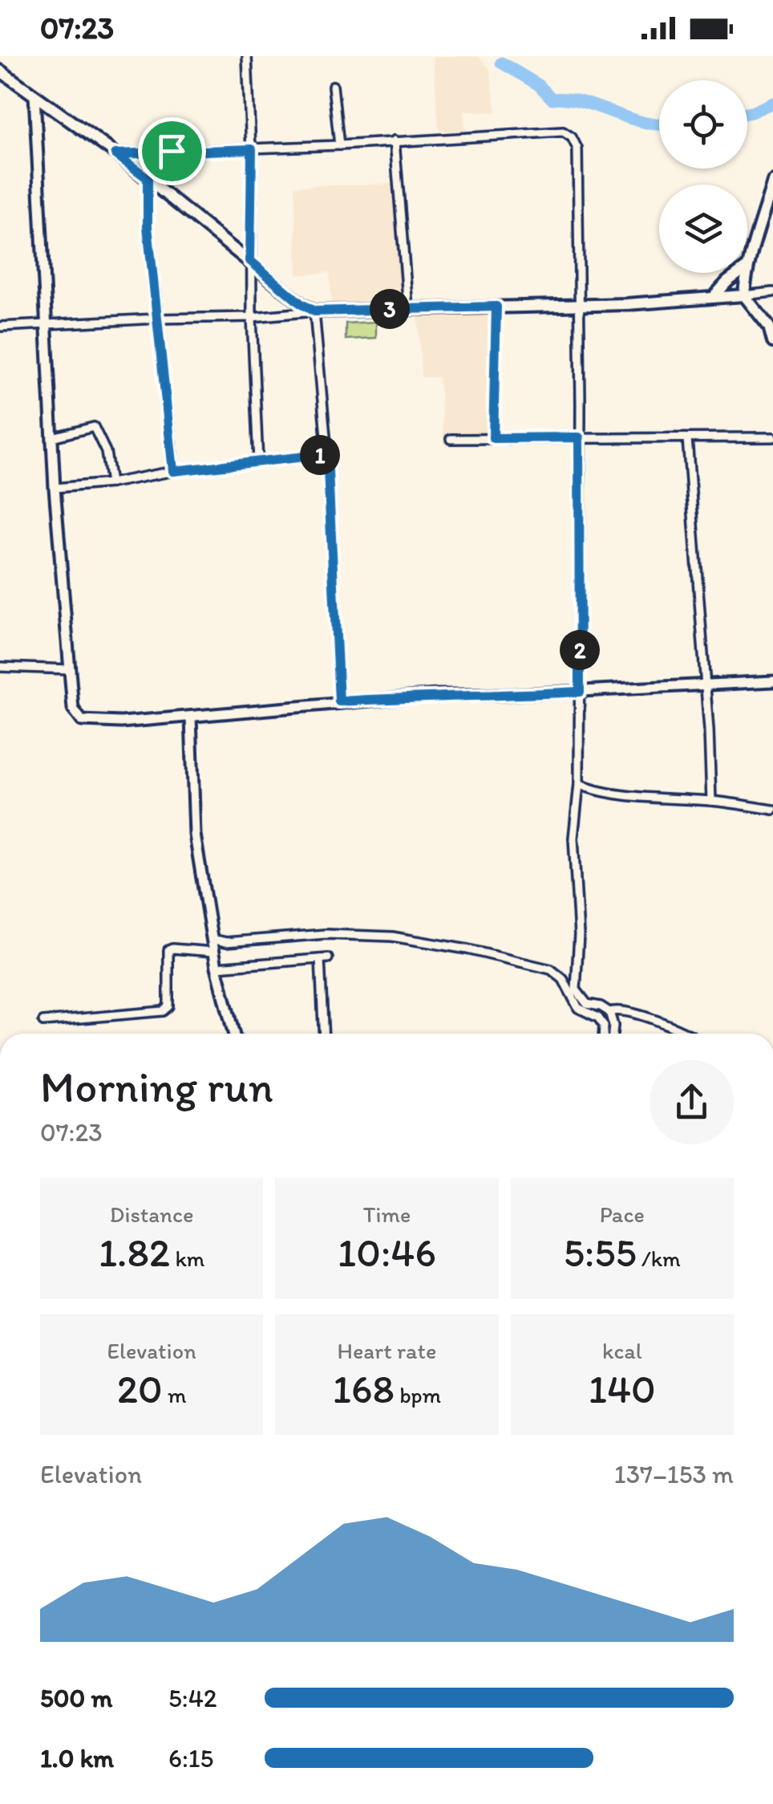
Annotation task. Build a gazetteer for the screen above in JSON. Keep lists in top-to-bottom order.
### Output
{
  "page": {
    "status": "07:23",
    "pins": ["3", "1", "2"],
    "heading": ["Morning run", "07:23"],
    "stats": [
      ["Distance", "1.82 km"],
      ["Time", "10:46"],
      ["Pace", "5:55 /km"],
      ["Elevation", "20 m"],
      ["Heart rate", "168 bpm"],
      ["kcal", "140"]
    ],
    "chart": ["Elevation", "137–153 m"],
    "list": [
      {
        "name": "500 m",
        "note": "5:42"
      },
      {
        "name": "1.0 km",
        "note": "6:15"
      }
    ]
  }
}
